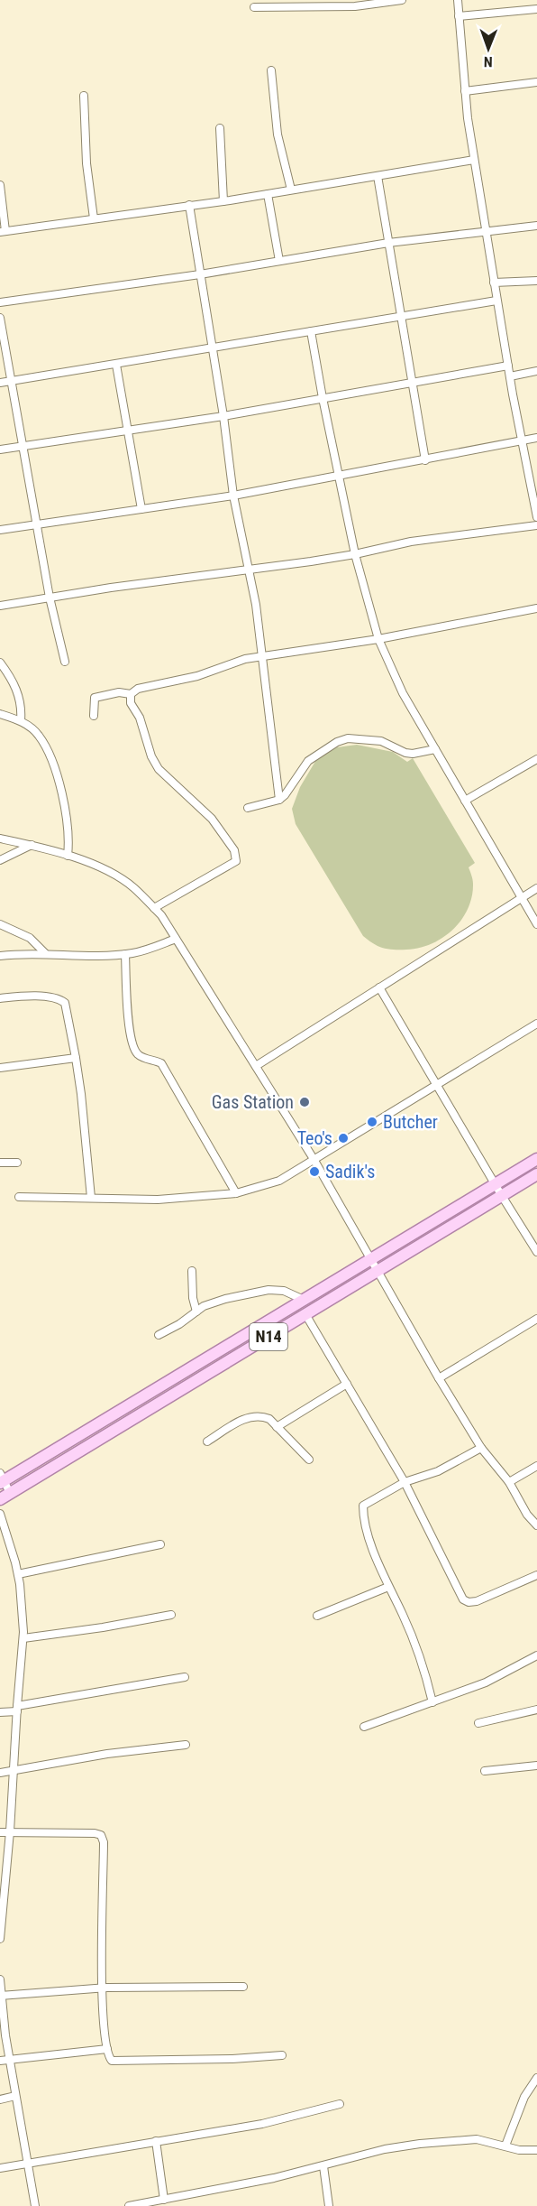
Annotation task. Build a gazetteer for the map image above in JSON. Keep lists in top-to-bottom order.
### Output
{
  "streets": {
    "main road": ["N14"]
  },
  "places": [
    "Gas Station",
    "Butcher",
    "Teo's",
    "Sadik's"
  ],
  "north": "bottom"
}
